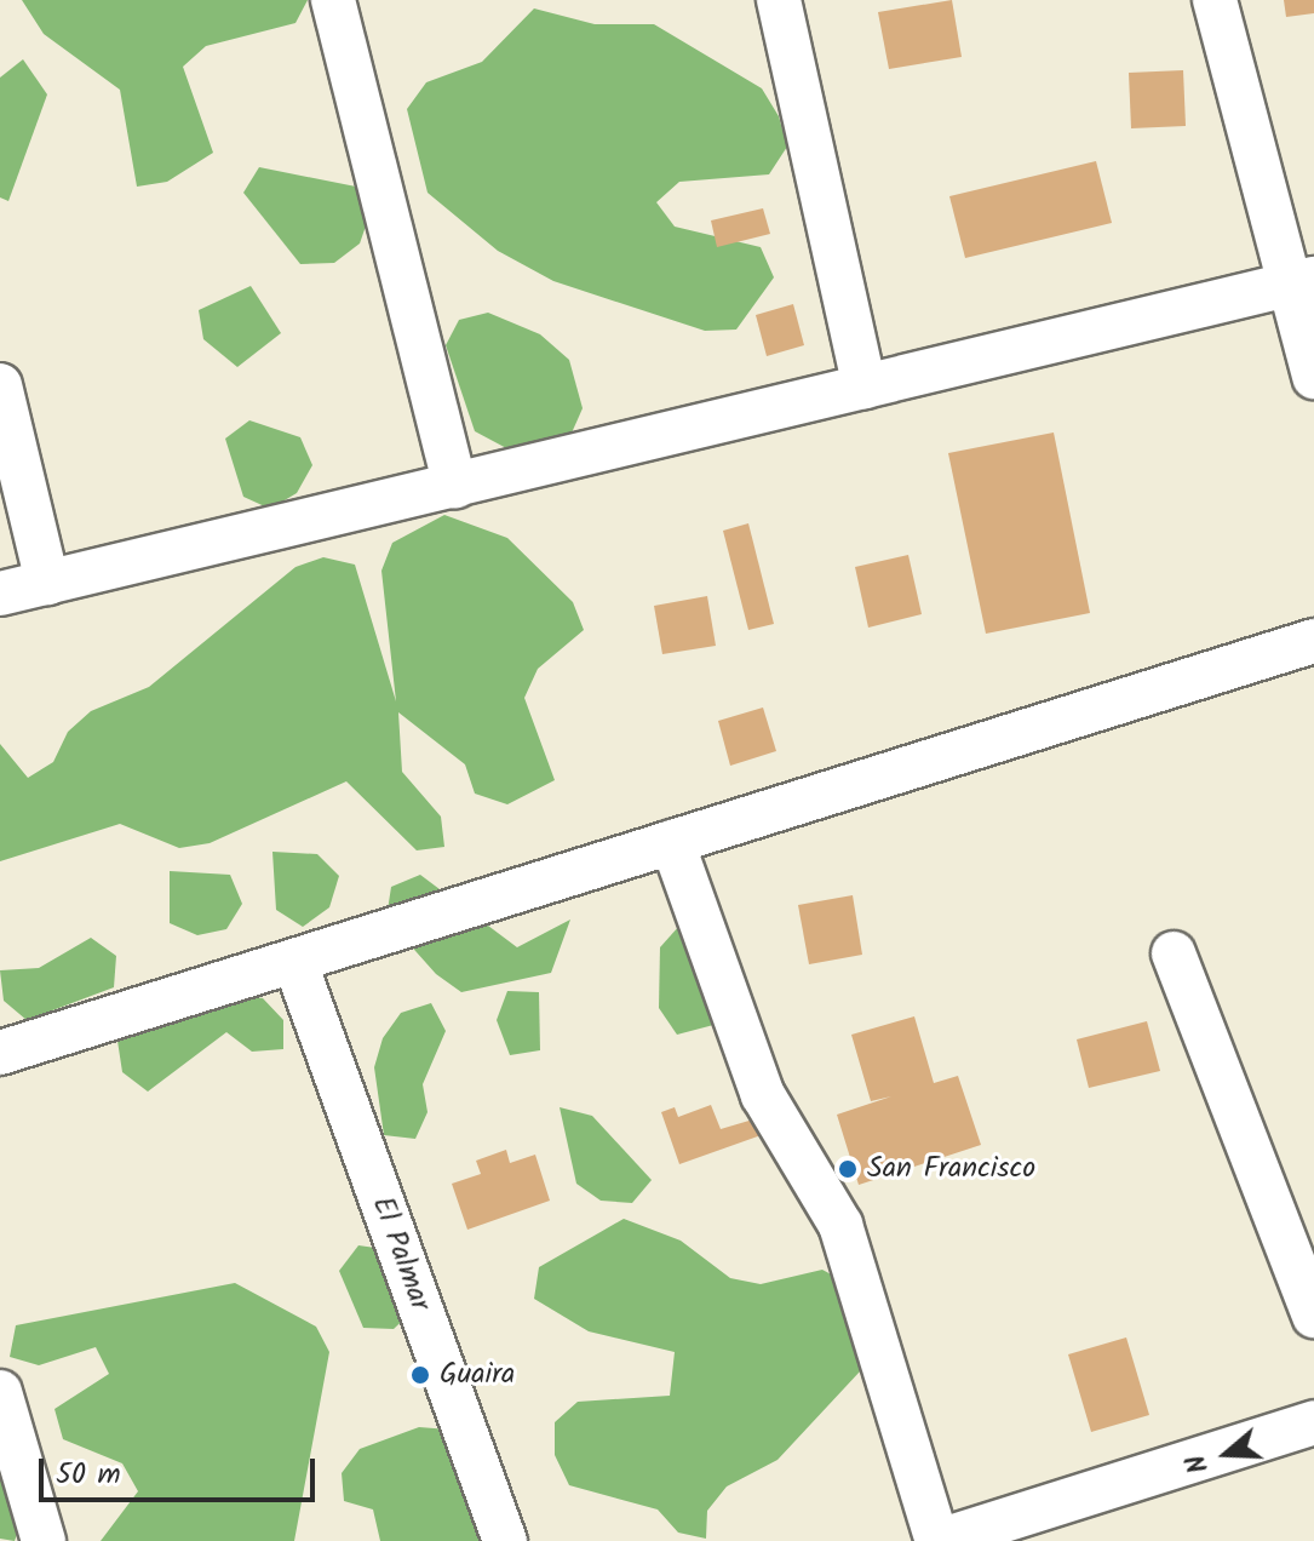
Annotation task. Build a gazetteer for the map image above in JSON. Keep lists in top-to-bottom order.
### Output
{
  "streets": {
    "street": ["El Palmar"]
  },
  "places": ["San Francisco", "Guaira"],
  "scale_bar": "50 m",
  "north": "left"
}
